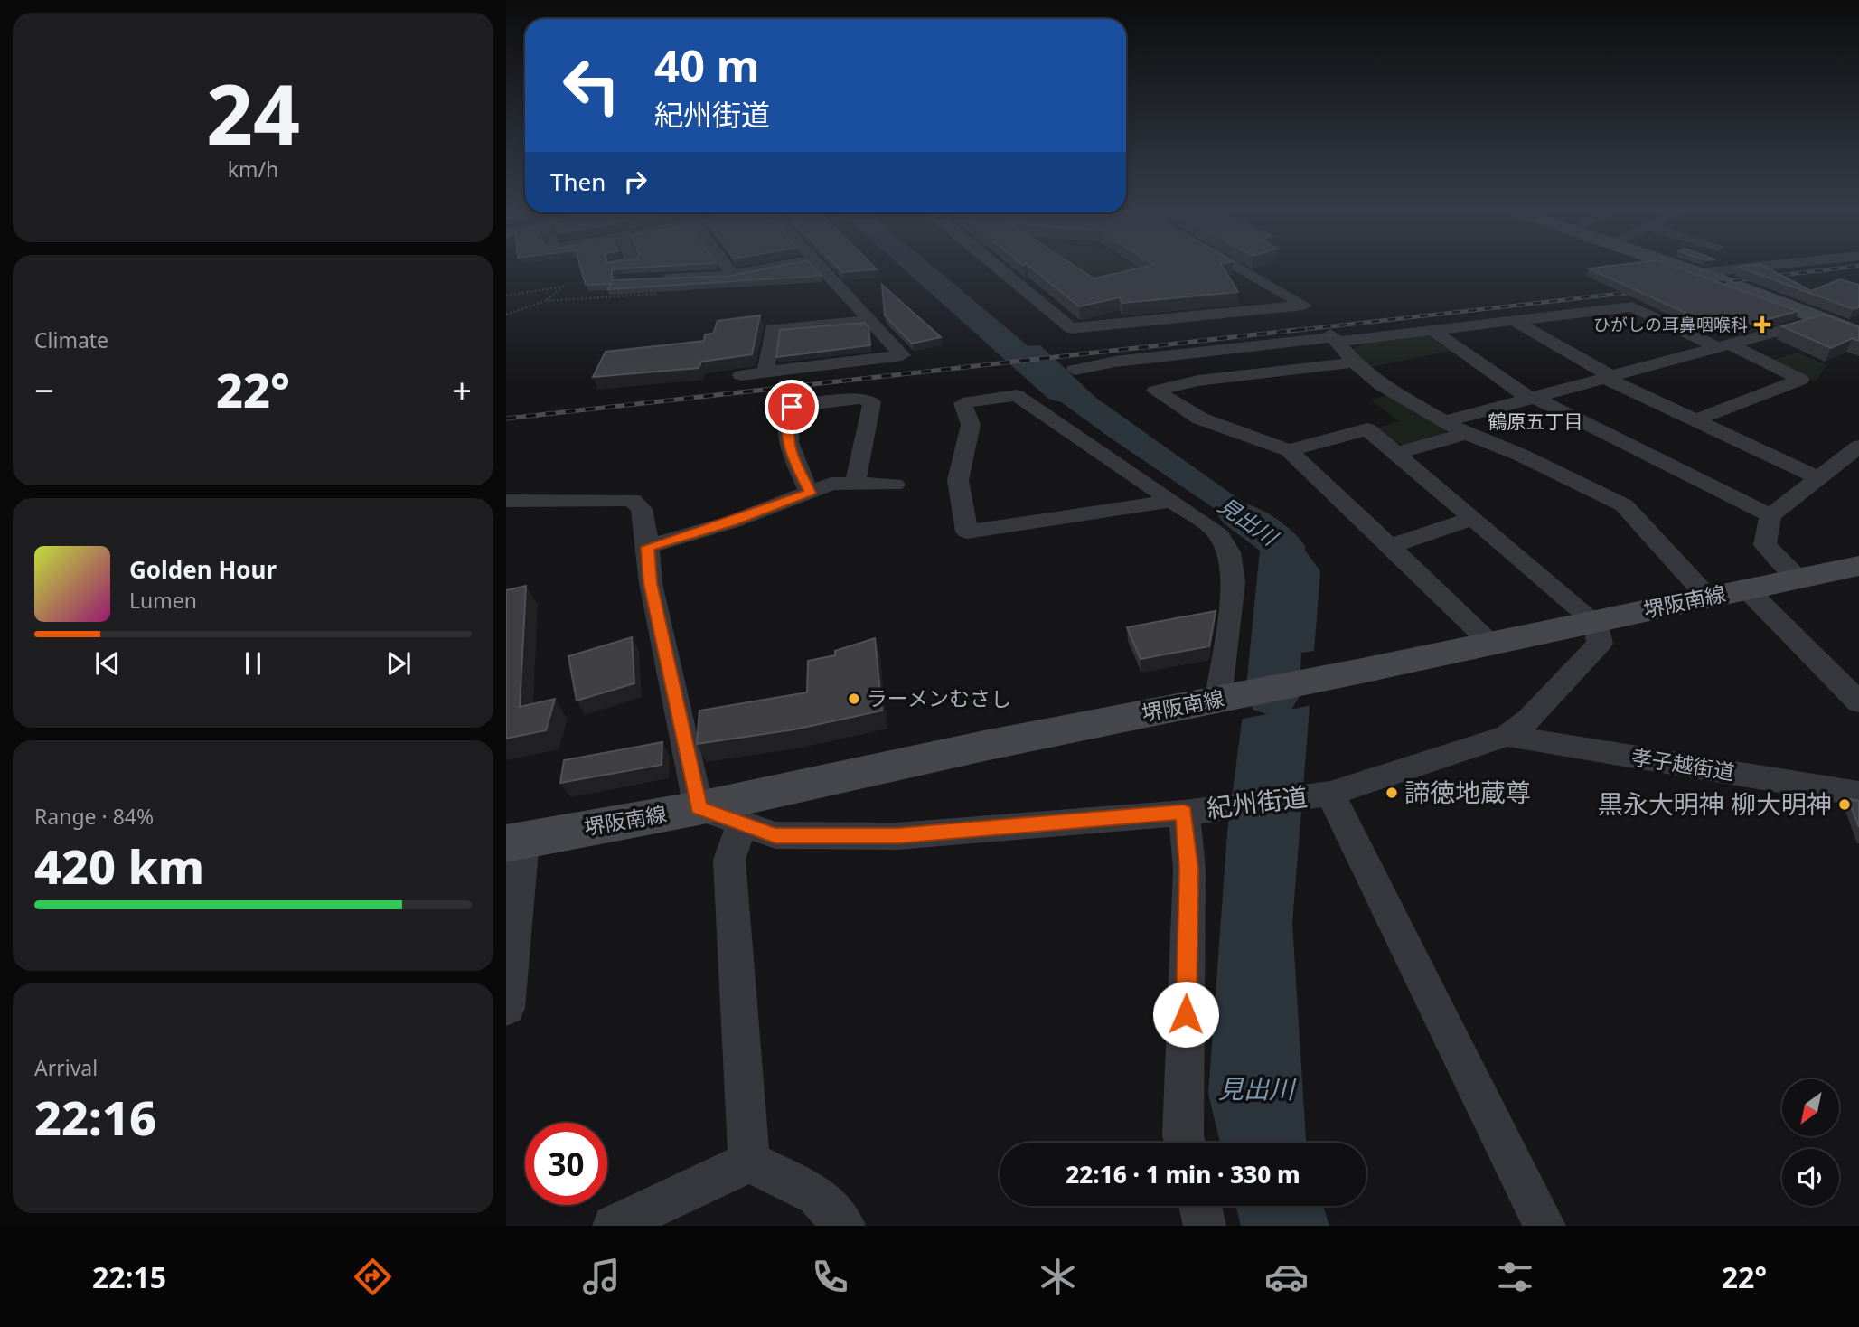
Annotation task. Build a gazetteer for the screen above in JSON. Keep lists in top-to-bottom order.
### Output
{
  "streets": {
    "main road": ["堺阪南線"],
    "street": ["孝子越街道", "紀州街道"]
  },
  "crossings": [
    ["堺阪南線", "紀州街道"],
    ["孝子越街道", "紀州街道"]
  ],
  "districts": ["鶴原五丁目"],
  "water": ["見出川"],
  "places": {
    "health": ["ひがしの耳鼻咽喉科"],
    "other": ["ラーメンむさし", "諦徳地蔵尊", "黒永大明神 柳大明神"]
  },
  "north": "bottom left",
  "page": {
    "tile": [
      ["24", "km/h"],
      "Climate",
      ["Range · 84%", "420 km"],
      ["Arrival", "22:16"]
    ],
    "turn": ["40 m", "紀州街道"],
    "then": "Then",
    "heat": ["−", "22°", "+"],
    "song": ["Golden Hour", "Lumen"],
    "limit": "30",
    "trip": "22:16 · 1 min · 330 m",
    "tabs": ["22:15", "22°"]
  }
}
